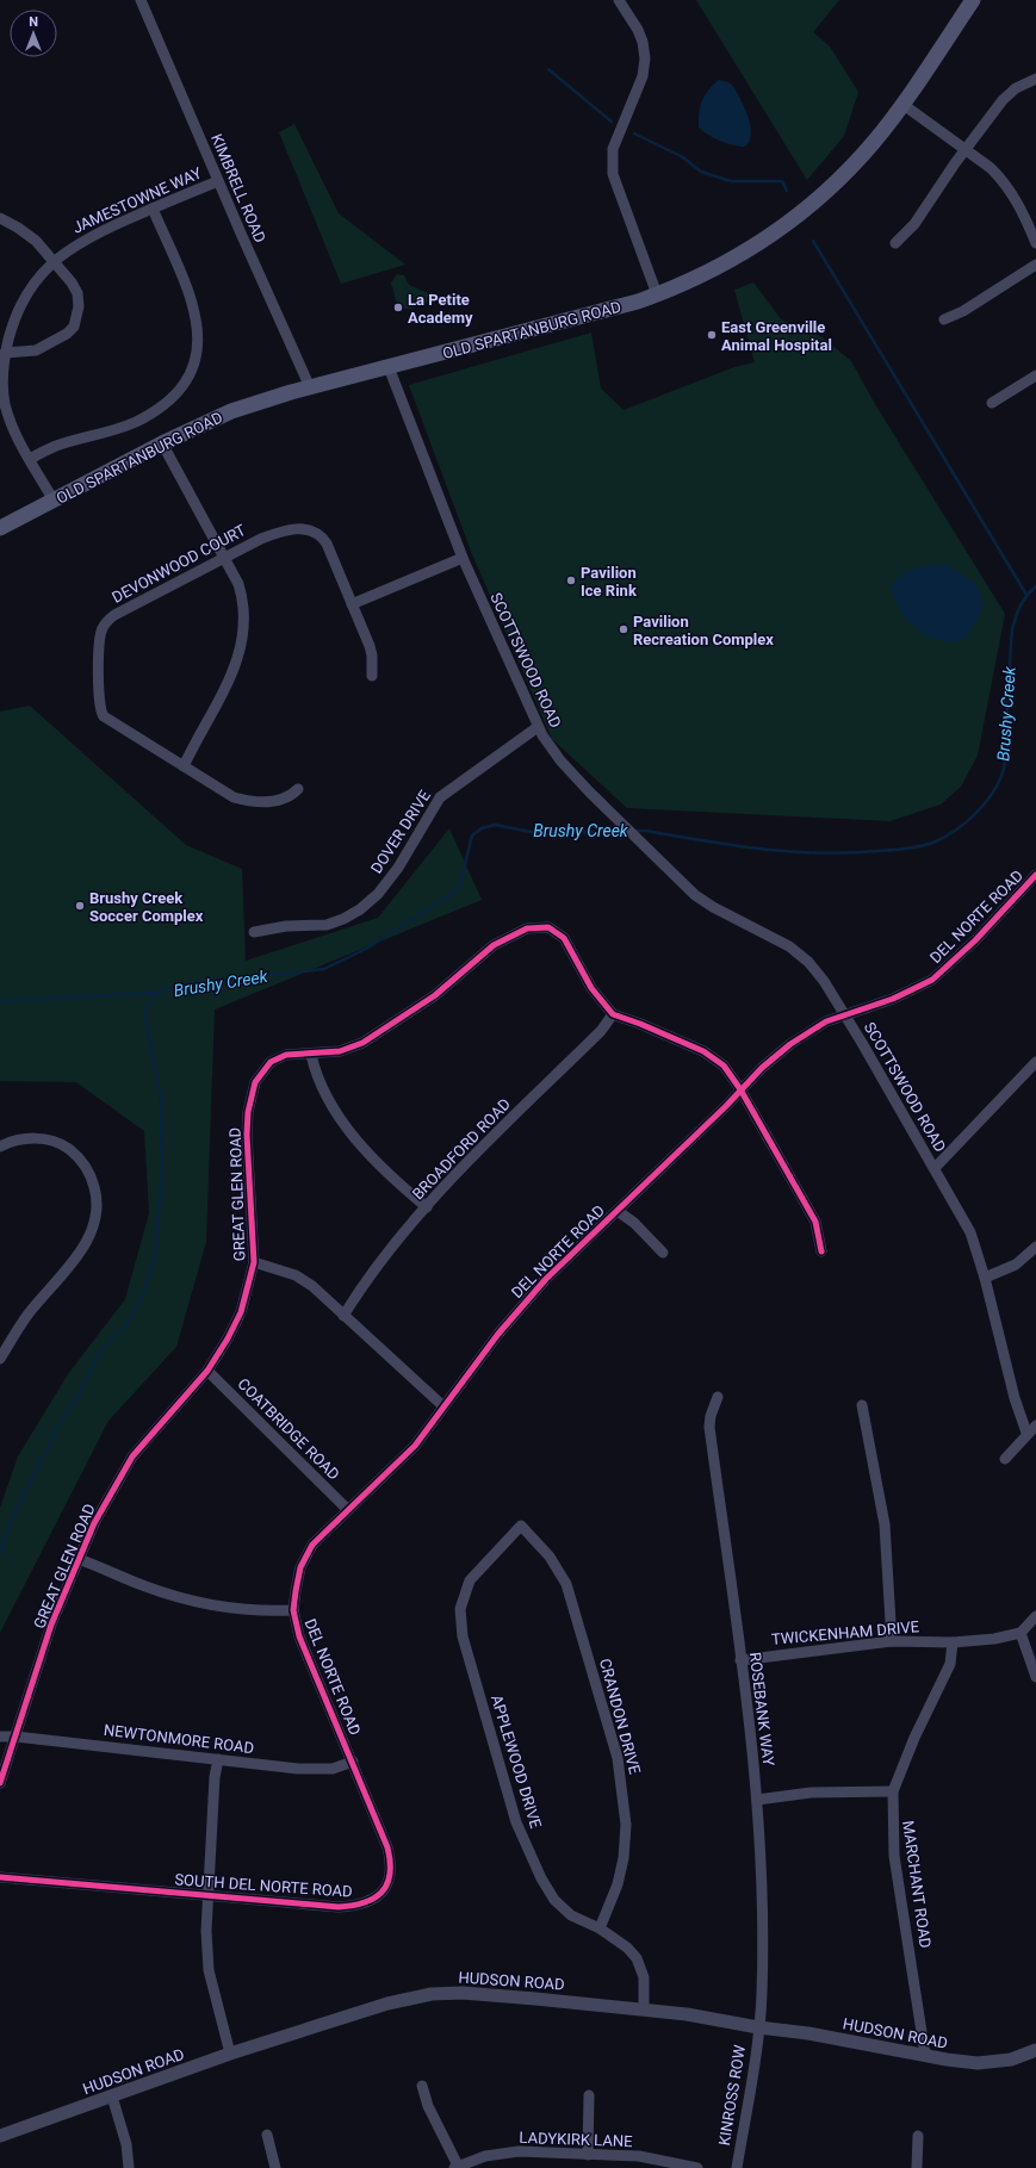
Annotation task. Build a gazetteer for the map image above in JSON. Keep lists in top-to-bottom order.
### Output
{
  "streets": {
    "main road": ["OLD SPARTANBURG ROAD"],
    "street": [
      "KIMBRELL ROAD",
      "JAMESTOWNE WAY",
      "DEVONWOOD COURT",
      "SCOTTSWOOD ROAD",
      "DOVER DRIVE",
      "DEL NORTE ROAD",
      "BROADFORD ROAD",
      "GREAT GLEN ROAD",
      "COATBRIDGE ROAD",
      "TWICKENHAM DRIVE",
      "ROSEBANK WAY",
      "CRANDON DRIVE",
      "NEWTONMORE ROAD",
      "APPLEWOOD DRIVE",
      "MARCHANT ROAD",
      "SOUTH DEL NORTE ROAD",
      "HUDSON ROAD",
      "KINROSS ROW",
      "LADYKIRK LANE"
    ]
  },
  "crossings": [
    ["KIMBRELL ROAD", "JAMESTOWNE WAY"],
    ["KIMBRELL ROAD", "OLD SPARTANBURG ROAD"],
    ["JAMESTOWNE WAY", "OLD SPARTANBURG ROAD"],
    ["OLD SPARTANBURG ROAD", "SCOTTSWOOD ROAD"],
    ["SCOTTSWOOD ROAD", "DOVER DRIVE"],
    ["SCOTTSWOOD ROAD", "DEL NORTE ROAD"],
    ["DEL NORTE ROAD", "COATBRIDGE ROAD"],
    ["DEL NORTE ROAD", "NEWTONMORE ROAD"],
    ["DEL NORTE ROAD", "SOUTH DEL NORTE ROAD"],
    ["BROADFORD ROAD", "GREAT GLEN ROAD"],
    ["GREAT GLEN ROAD", "COATBRIDGE ROAD"],
    ["GREAT GLEN ROAD", "NEWTONMORE ROAD"],
    ["TWICKENHAM DRIVE", "ROSEBANK WAY"],
    ["TWICKENHAM DRIVE", "MARCHANT ROAD"],
    ["ROSEBANK WAY", "HUDSON ROAD"],
    ["ROSEBANK WAY", "KINROSS ROW"],
    ["CRANDON DRIVE", "APPLEWOOD DRIVE"],
    ["NEWTONMORE ROAD", "SOUTH DEL NORTE ROAD"],
    ["APPLEWOOD DRIVE", "HUDSON ROAD"],
    ["MARCHANT ROAD", "HUDSON ROAD"],
    ["HUDSON ROAD", "KINROSS ROW"]
  ],
  "water": ["Brushy Creek"],
  "places": [
    "La Petite Academy",
    "East Greenville Animal Hospital",
    "Pavilion Ice Rink",
    "Pavilion Recreation Complex",
    "Brushy Creek Soccer Complex"
  ],
  "north": "top"
}
